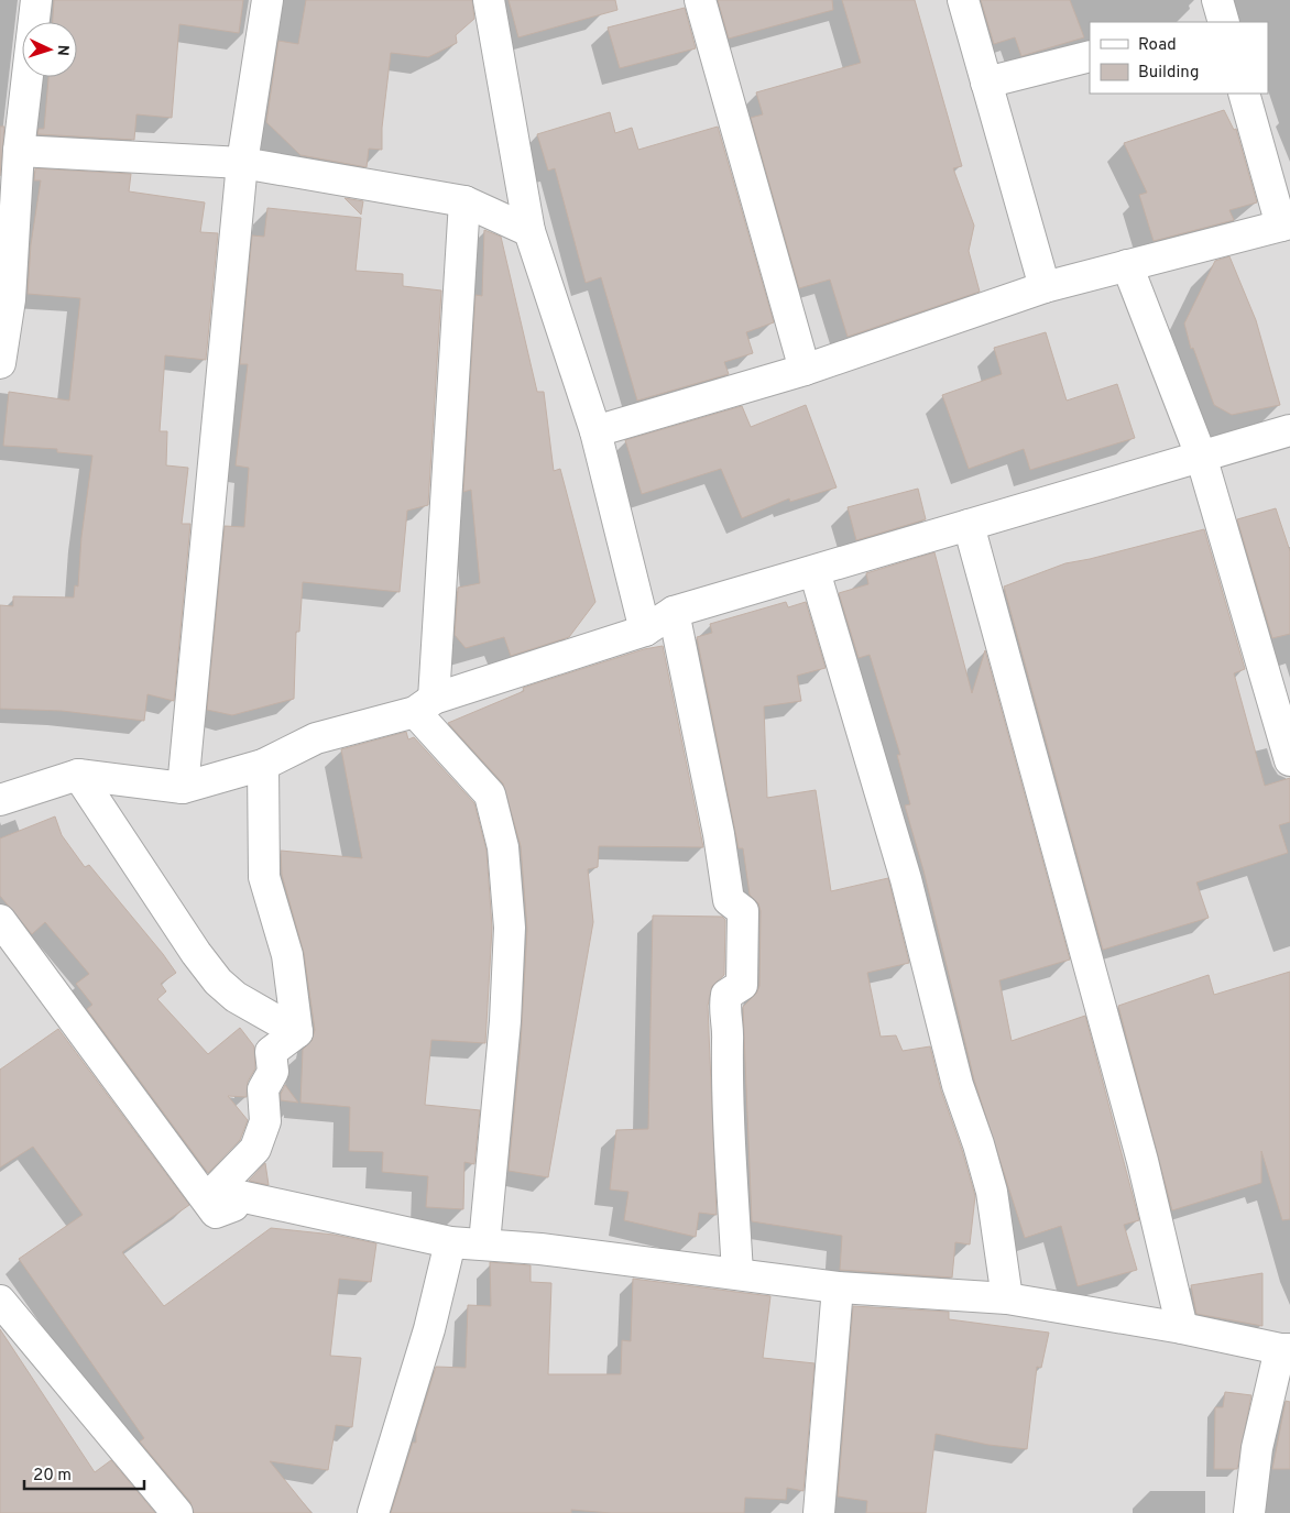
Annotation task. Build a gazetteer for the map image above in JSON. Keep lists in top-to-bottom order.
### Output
{
  "legend": ["Road", "Building"],
  "scale_bar": "20 m",
  "north": "right"
}
